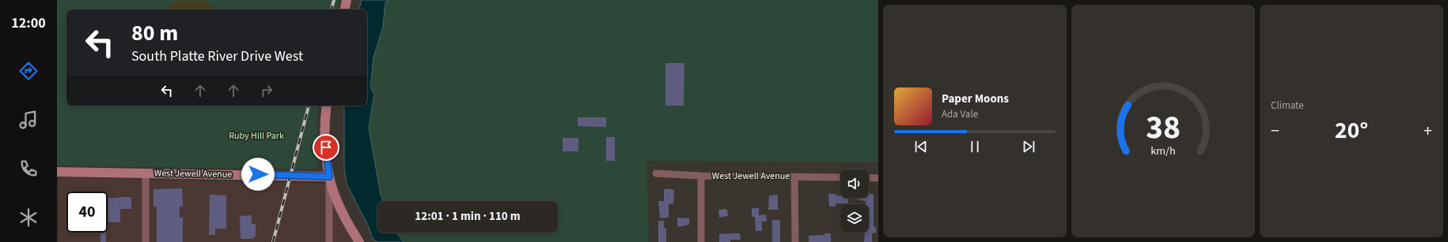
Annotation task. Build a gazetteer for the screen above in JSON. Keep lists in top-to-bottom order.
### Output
{
  "streets": {
    "street": ["West Jewell Avenue"]
  },
  "parks": ["Ruby Hill Park"],
  "page": {
    "tabs": "12:00",
    "tile": "Climate",
    "turn": ["80 m", "South Platte River Drive West"],
    "song": ["Paper Moons", "Ada Vale"],
    "heat": ["−", "20°", "+"],
    "limit": "40",
    "trip": "12:01 · 1 min · 110 m",
    "gauge": ["38", "km/h"]
  }
}
